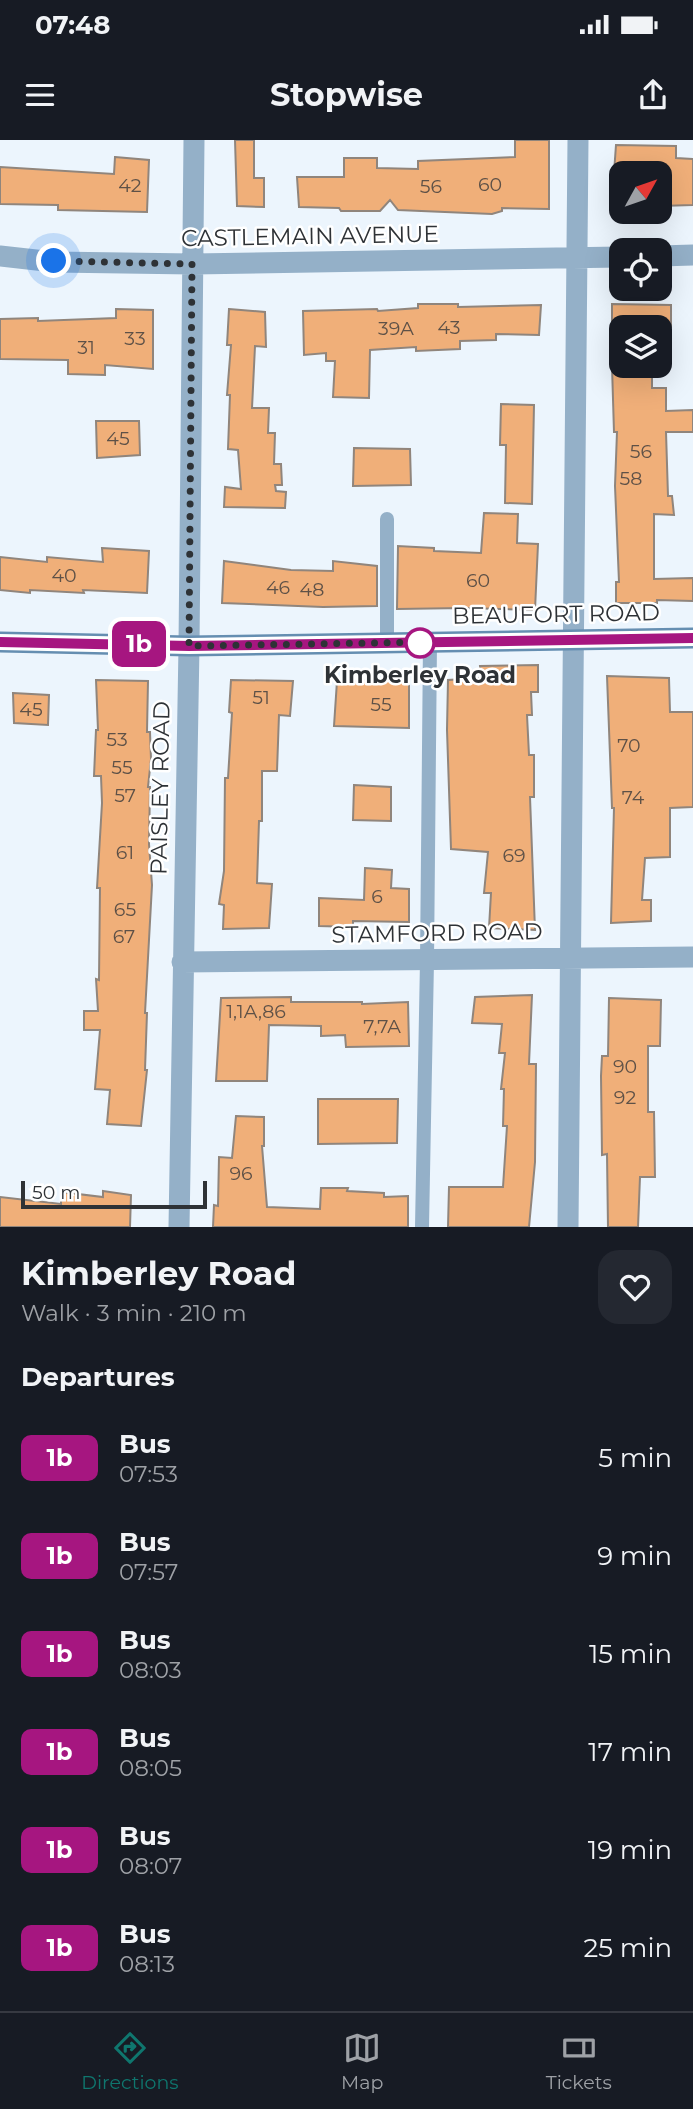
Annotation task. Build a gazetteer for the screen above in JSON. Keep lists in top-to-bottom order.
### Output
{
  "streets": {
    "street": [
      "CASTLEMAIN AVENUE",
      "BEAUFORT ROAD",
      "PAISLEY ROAD",
      "STAMFORD ROAD"
    ]
  },
  "crossings": [
    ["CASTLEMAIN AVENUE", "PAISLEY ROAD"],
    ["BEAUFORT ROAD", "PAISLEY ROAD"],
    ["PAISLEY ROAD", "STAMFORD ROAD"]
  ],
  "places": ["Kimberley Road"],
  "lines": ["bus line 1b"],
  "house_numbers": [
    "60",
    "42",
    "56",
    "43",
    "39A",
    "33",
    "31",
    "45",
    "56",
    "58",
    "40",
    "60",
    "46",
    "48",
    "51",
    "55",
    "45",
    "53",
    "70",
    "55",
    "57",
    "74",
    "61",
    "69",
    "6",
    "65",
    "67",
    "1,1A,86",
    "7,7A",
    "90",
    "92",
    "96"
  ],
  "scale_bar": "50 m",
  "north": "top right",
  "page": {
    "status": "07:48",
    "header": "Stopwise",
    "on_map": "1b",
    "scale": "50 m",
    "heading": [
      ["Kimberley Road", "Walk · 3 min · 210 m"],
      "Departures"
    ],
    "list": [
      {
        "mark": "1b",
        "name": "Bus",
        "note": "07:53",
        "value": "5 min"
      },
      {
        "mark": "1b",
        "name": "Bus",
        "note": "07:57",
        "value": "9 min"
      },
      {
        "mark": "1b",
        "name": "Bus",
        "note": "08:03",
        "value": "15 min"
      },
      {
        "mark": "1b",
        "name": "Bus",
        "note": "08:05",
        "value": "17 min"
      },
      {
        "mark": "1b",
        "name": "Bus",
        "note": "08:07",
        "value": "19 min"
      },
      {
        "mark": "1b",
        "name": "Bus",
        "note": "08:13",
        "value": "25 min"
      }
    ],
    "tabs": ["Directions", "Map", "Tickets"]
  }
}
